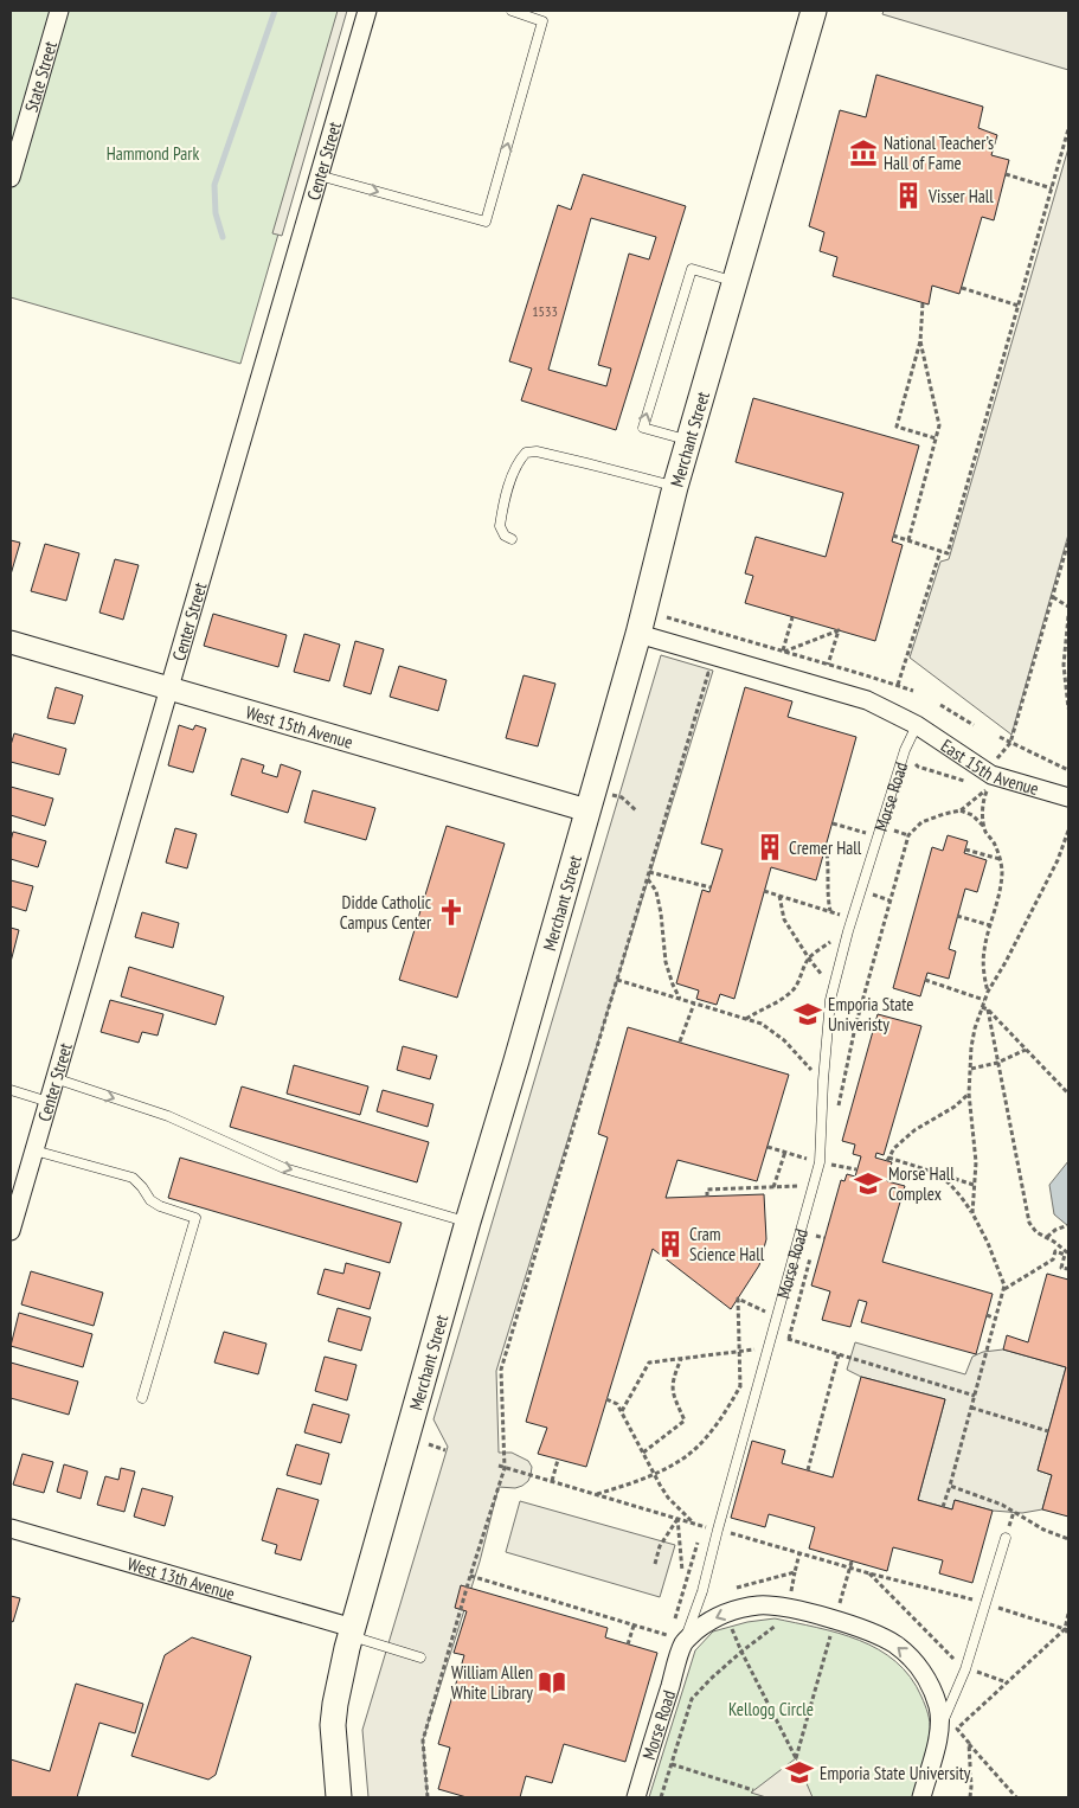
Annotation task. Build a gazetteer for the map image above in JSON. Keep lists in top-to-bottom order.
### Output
{
  "streets": {
    "main road": ["Merchant Street"],
    "street": [
      "State Street",
      "Center Street",
      "West 15th Avenue",
      "East 15th Avenue",
      "Morse Road",
      "West 13th Avenue"
    ]
  },
  "crossings": [
    ["Center Street", "West 15th Avenue"],
    ["Merchant Street", "West 15th Avenue"],
    ["Merchant Street", "East 15th Avenue"],
    ["Merchant Street", "West 13th Avenue"],
    ["East 15th Avenue", "Morse Road"]
  ],
  "parks": ["Hammond Park", "Kellogg Circle"],
  "places": {
    "museum": ["National Teacher’s Hall of Fame"],
    "building": ["Visser Hall", "Cremer Hall", "Cram Science Hall"],
    "church": ["Didde Catholic Campus Center"],
    "school or university": ["Emporia State Univeristy", "Morse Hall Complex", "Emporia State University"],
    "library": ["William Allen White Library"]
  },
  "house_numbers": ["1533"]
}
